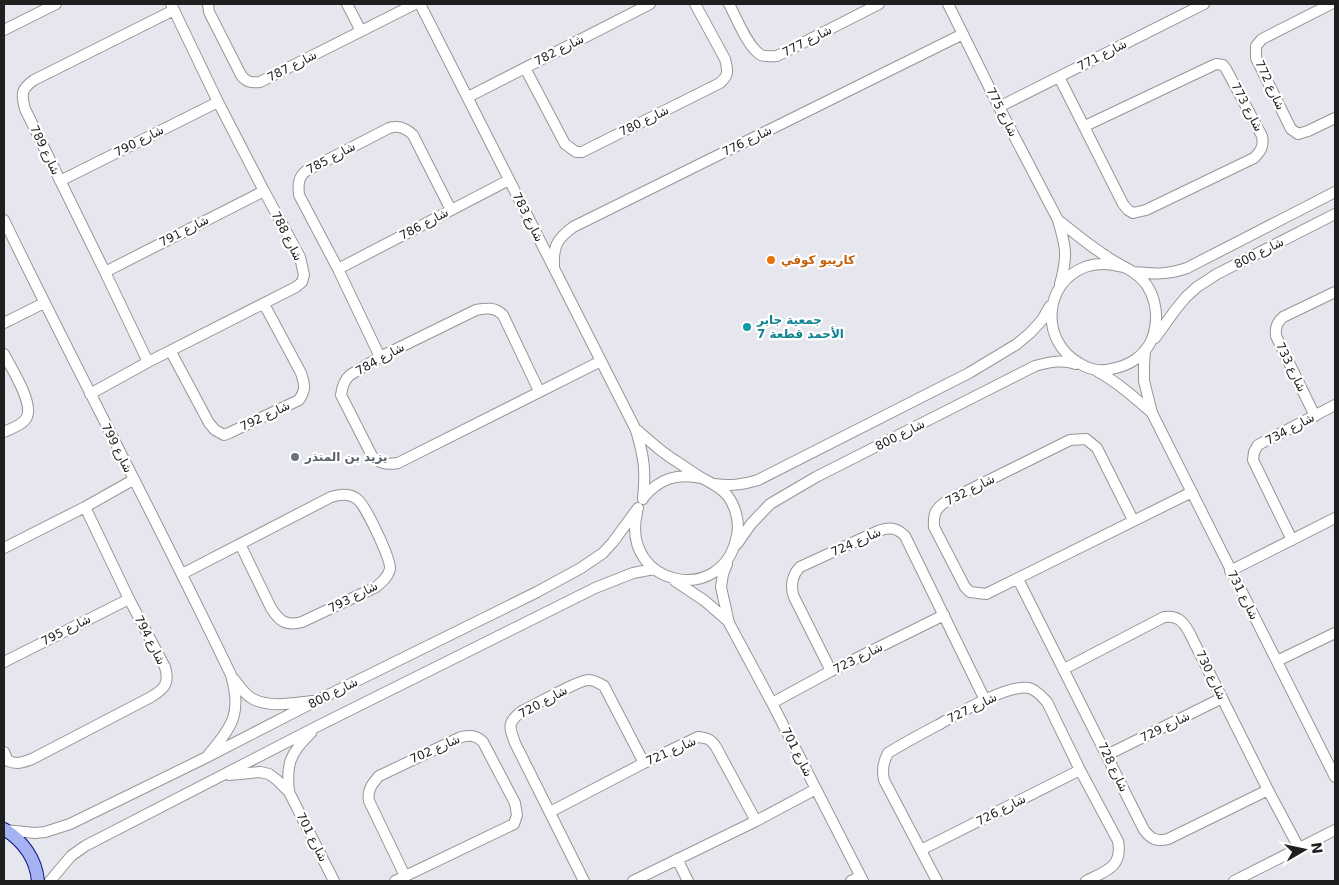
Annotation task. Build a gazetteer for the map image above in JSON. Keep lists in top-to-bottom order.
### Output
{
  "streets": {
    "street": [
      "شارع 777",
      "شارع 782",
      "شارع 771",
      "شارع 787",
      "شارع 772",
      "شارع 773",
      "شارع 775",
      "شارع 780",
      "شارع 790",
      "شارع 776",
      "شارع 789",
      "شارع 785",
      "شارع 783",
      "شارع 786",
      "شارع 791",
      "شارع 788",
      "شارع 800",
      "شارع 784",
      "شارع 733",
      "شارع 792",
      "شارع 734",
      "شارع 799",
      "شارع 732",
      "شارع 724",
      "شارع 731",
      "شارع 793",
      "شارع 795",
      "شارع 794",
      "شارع 723",
      "شارع 730",
      "شارع 720",
      "شارع 727",
      "شارع 729",
      "شارع 702",
      "شارع 721",
      "شارع 701",
      "شارع 728",
      "شارع 726"
    ]
  },
  "crossings": [
    ["شارع 782", "شارع 780"],
    ["شارع 782", "شارع 783"],
    ["شارع 771", "شارع 773"],
    ["شارع 771", "شارع 775"],
    ["شارع 775", "شارع 776"],
    ["شارع 775", "شارع 800"],
    ["شارع 775", "شارع 731"],
    ["شارع 790", "شارع 789"],
    ["شارع 790", "شارع 788"],
    ["شارع 776", "شارع 783"],
    ["شارع 789", "شارع 791"],
    ["شارع 789", "شارع 788"],
    ["شارع 785", "شارع 786"],
    ["شارع 785", "شارع 784"],
    ["شارع 783", "شارع 786"],
    ["شارع 783", "شارع 800"],
    ["شارع 783", "شارع 784"],
    ["شارع 783", "شارع 701"],
    ["شارع 791", "شارع 788"],
    ["شارع 788", "شارع 792"],
    ["شارع 788", "شارع 799"],
    ["شارع 800", "شارع 799"],
    ["شارع 800", "شارع 731"],
    ["شارع 800", "شارع 701"],
    ["شارع 733", "شارع 734"],
    ["شارع 799", "شارع 793"],
    ["شارع 732", "شارع 731"],
    ["شارع 732", "شارع 728"],
    ["شارع 724", "شارع 723"],
    ["شارع 724", "شارع 727"],
    ["شارع 795", "شارع 794"],
    ["شارع 723", "شارع 701"],
    ["شارع 730", "شارع 729"],
    ["شارع 730", "شارع 728"],
    ["شارع 720", "شارع 721"],
    ["شارع 727", "شارع 726"],
    ["شارع 729", "شارع 728"]
  ],
  "places": ["كاريبو كوفي", "جمعية جابر الأحمد قطعة 7", "يزيد بن المنذر"],
  "north": "right"
}
